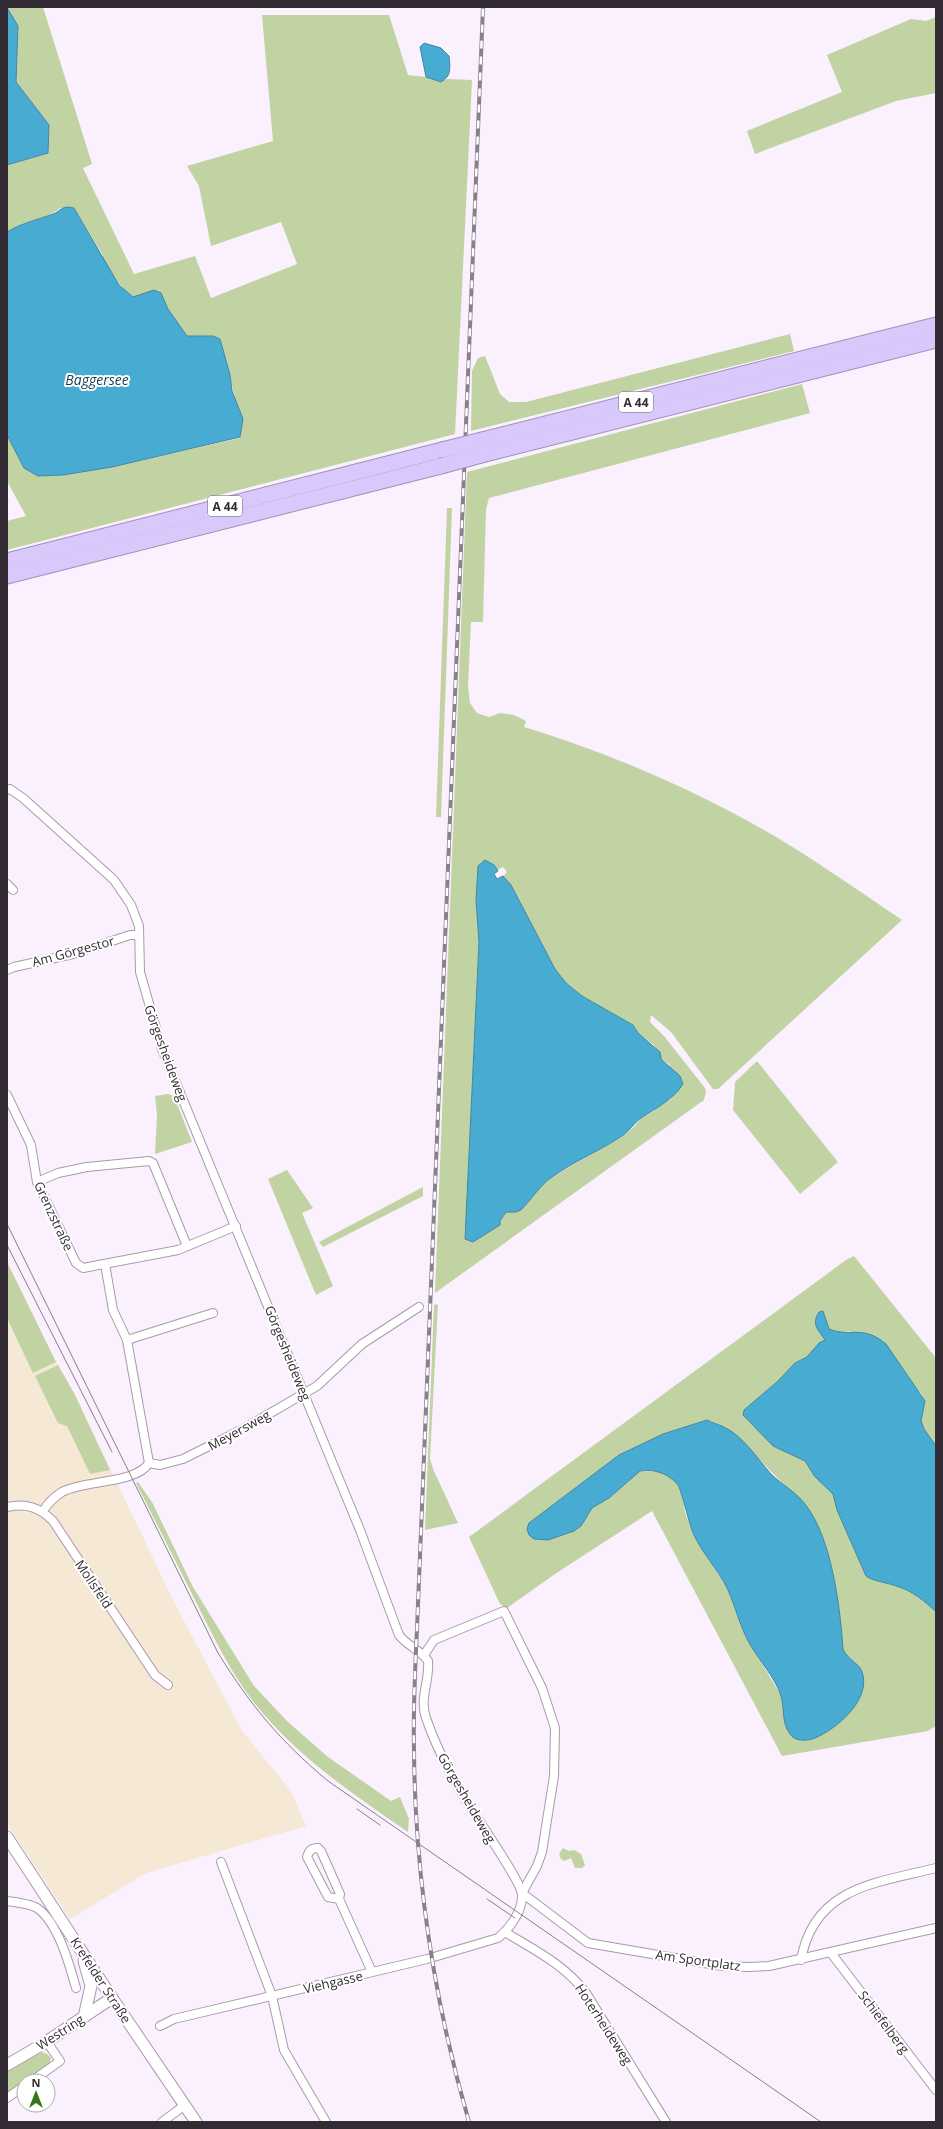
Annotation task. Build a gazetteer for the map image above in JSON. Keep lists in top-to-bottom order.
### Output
{
  "streets": {
    "highway": ["A 44"],
    "main road": ["Krefelder Straße", "Westring"],
    "street": [
      "Am Görgestor",
      "Görgesheideweg",
      "Grenzstraße",
      "Meyersweg",
      "Mollsfeld",
      "Am Sportplatz",
      "Viehgasse",
      "Schiefelberg",
      "Hoterheideweg"
    ]
  },
  "crossings": [
    ["Am Görgestor", "Görgesheideweg"],
    ["Görgesheideweg", "Grenzstraße"],
    ["Görgesheideweg", "Meyersweg"],
    ["Görgesheideweg", "Am Sportplatz"],
    ["Am Sportplatz", "Schiefelberg"],
    ["Krefelder Straße", "Westring"],
    ["Viehgasse", "Hoterheideweg"]
  ],
  "water": ["Baggersee"],
  "north": "top"
}
